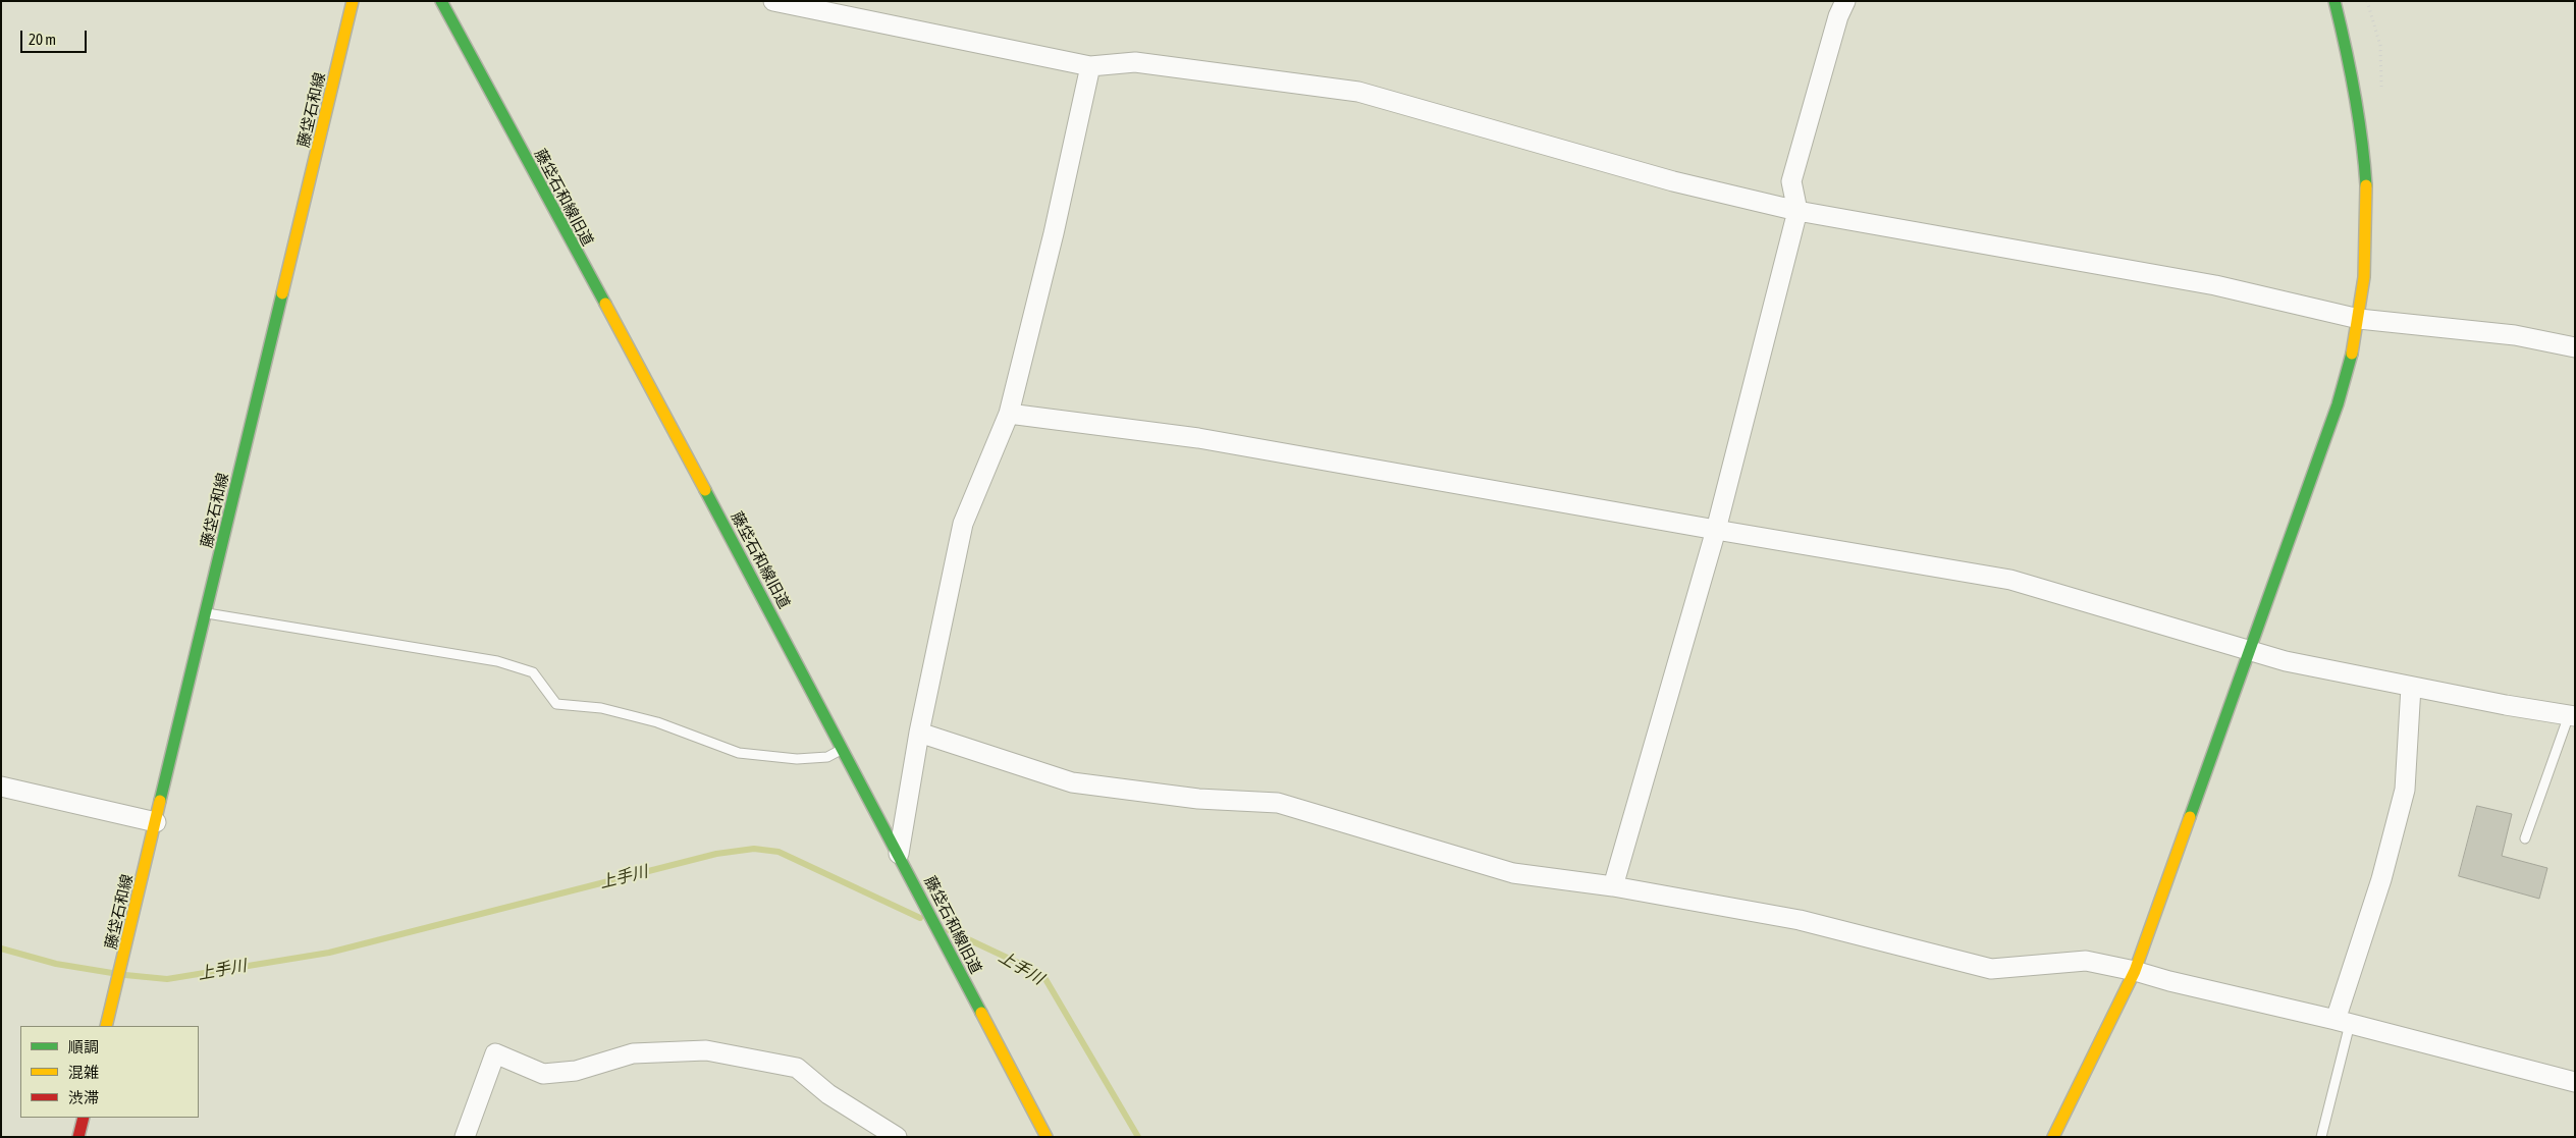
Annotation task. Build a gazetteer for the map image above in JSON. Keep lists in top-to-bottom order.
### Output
{
  "streets": {
    "street": ["藤垈石和線", "藤垈石和線旧道"]
  },
  "water": ["上手川"],
  "legend": ["順調", "混雑", "渋滞"],
  "scale_bar": "20 m"
}
